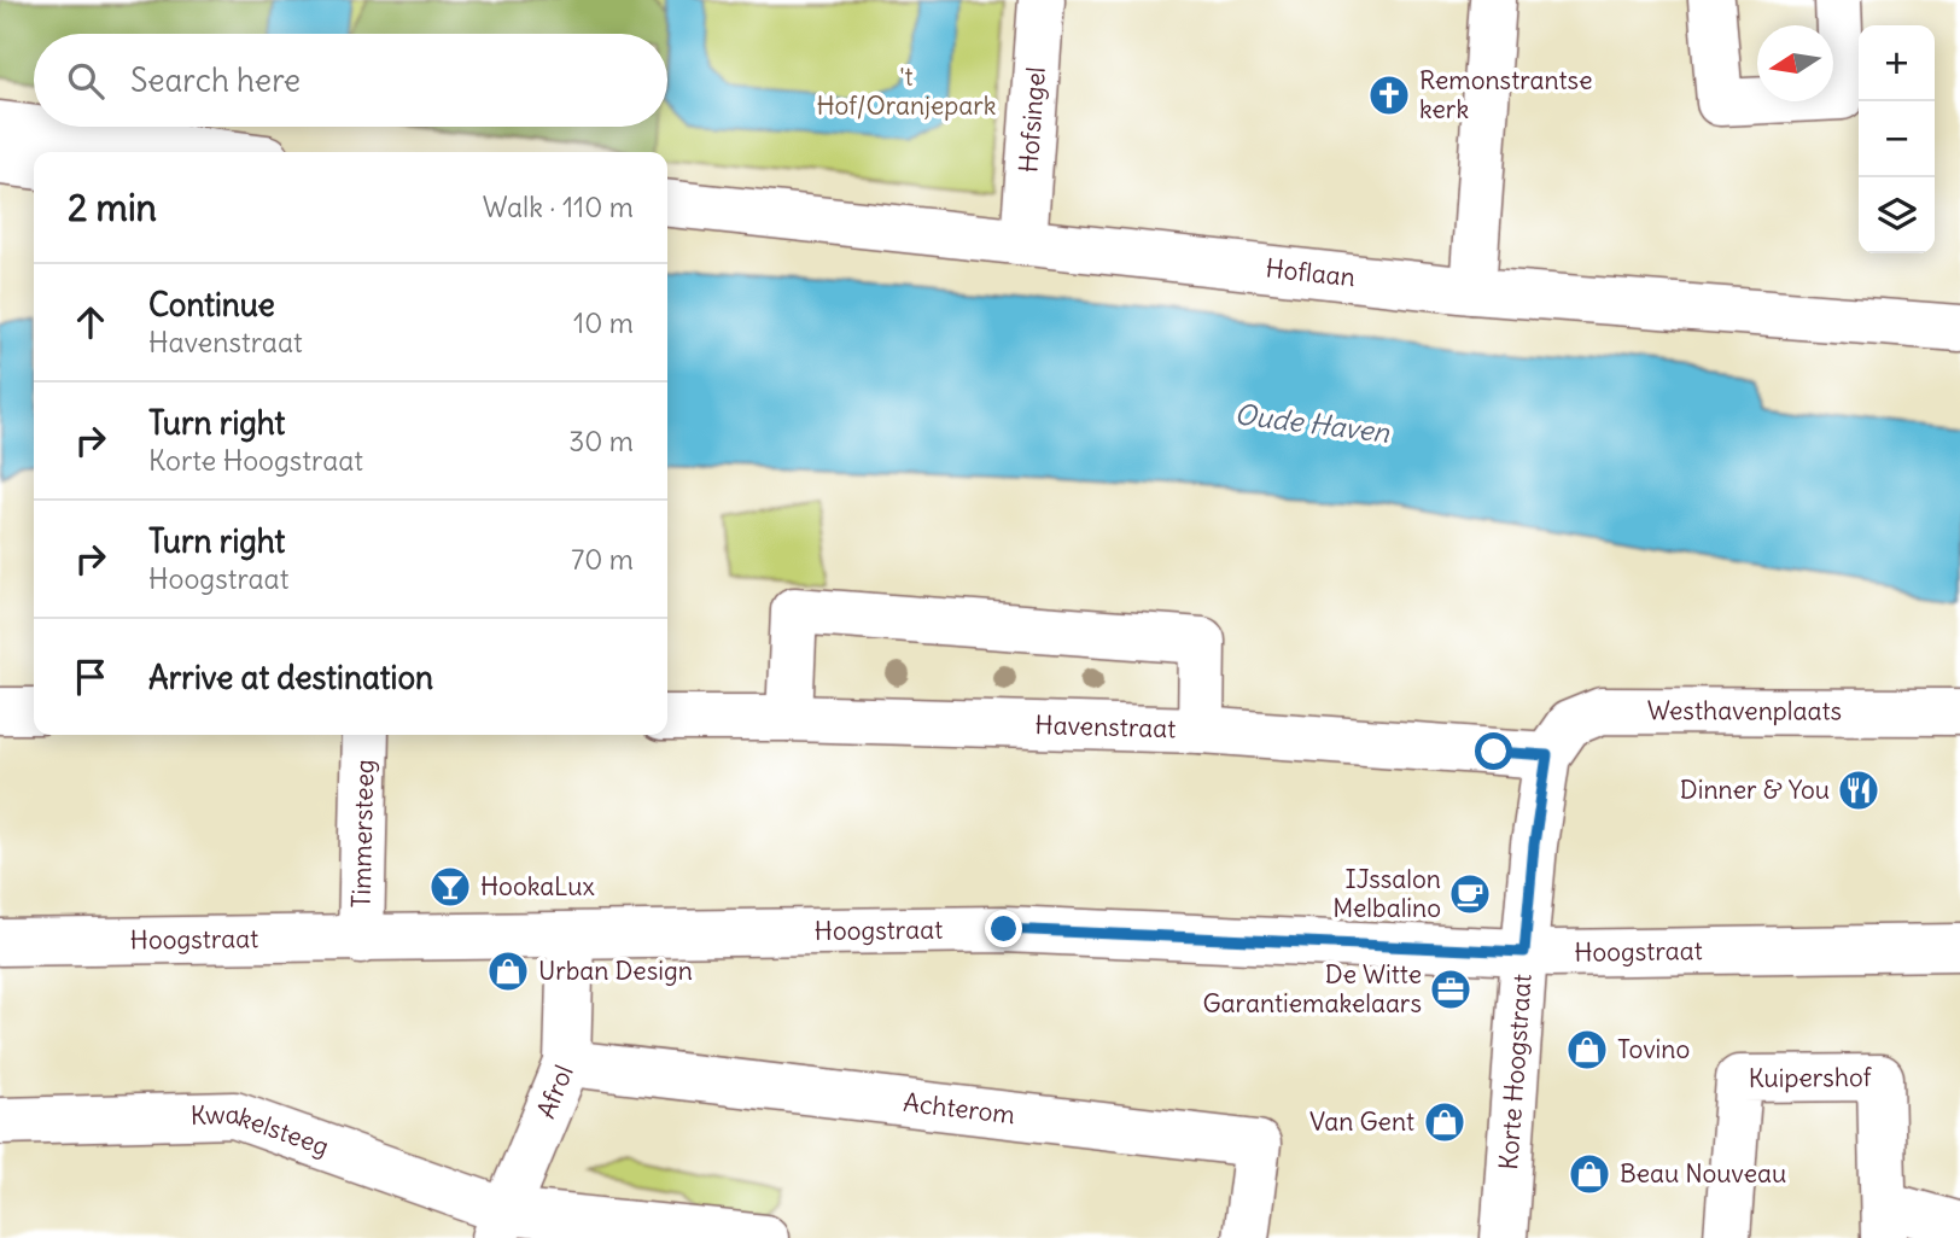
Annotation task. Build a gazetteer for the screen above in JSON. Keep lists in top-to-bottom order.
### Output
{
  "streets": {
    "street": [
      "Hofsingel",
      "Hoflaan",
      "Westhavenplaats",
      "Havenstraat",
      "Timmersteeg",
      "Hoogstraat",
      "Korte Hoogstraat",
      "Kuipershof",
      "Afrol",
      "Achterom",
      "Kwakelsteeg"
    ]
  },
  "crossings": [
    ["Hofsingel", "Hoflaan"],
    ["Westhavenplaats", "Havenstraat"],
    ["Westhavenplaats", "Korte Hoogstraat"],
    ["Havenstraat", "Korte Hoogstraat"],
    ["Timmersteeg", "Hoogstraat"],
    ["Hoogstraat", "Korte Hoogstraat"],
    ["Hoogstraat", "Afrol"],
    ["Afrol", "Achterom"],
    ["Afrol", "Kwakelsteeg"]
  ],
  "water": ["Oude Haven"],
  "parks": ["'t Hof/Oranjepark"],
  "places": {
    "church": ["Remonstrantse kerk"],
    "restaurant": ["Dinner & You"],
    "bar": ["HookaLux"],
    "cafe": ["IJssalon Melbalino"],
    "shop": [
      "Urban Design",
      "Tovino",
      "Van Gent",
      "Beau Nouveau"
    ],
    "office": ["De Witte Garantiemakelaars"]
  },
  "north": "left",
  "page": {
    "map_buttons": ["+", "−"],
    "search": "Search here",
    "heading": ["2 min", "Walk · 110 m"],
    "list": [
      ["Continue", "Havenstraat", "10 m"],
      ["Turn right", "Korte Hoogstraat", "30 m"],
      ["Turn right", "Hoogstraat", "70 m"],
      "Arrive at destination"
    ]
  }
}
